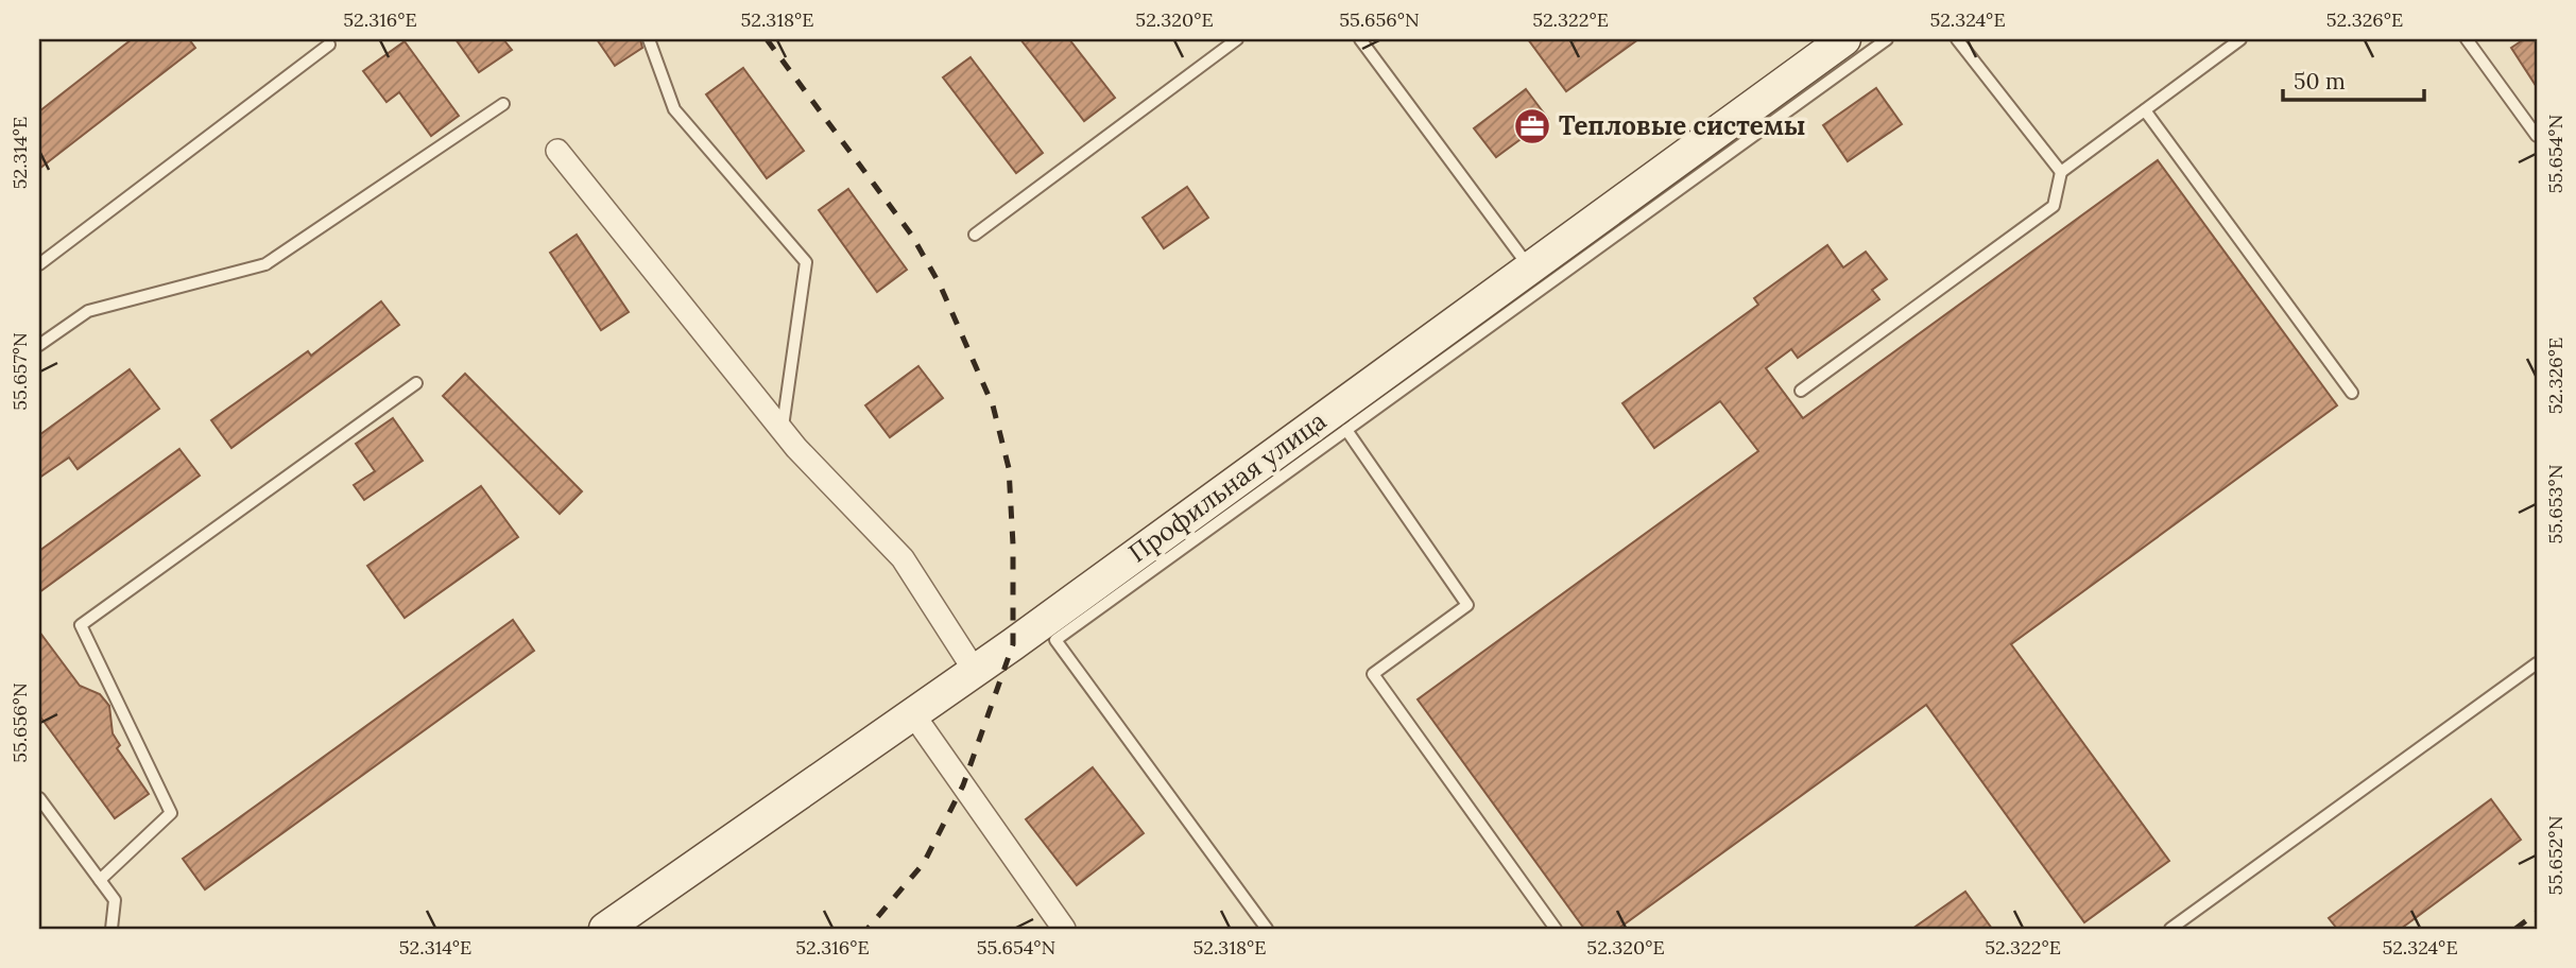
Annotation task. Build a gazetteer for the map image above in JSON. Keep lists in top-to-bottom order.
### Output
{
  "streets": {
    "street": ["Профильная улица"]
  },
  "places": {
    "office": ["Тепловые системы"]
  },
  "scale_bar": "50 m",
  "coordinates": [
    "52.316°E",
    "52.318°E",
    "52.320°E",
    "55.656°N",
    "52.322°E",
    "52.324°E",
    "52.326°E",
    "52.314°E",
    "55.654°N",
    "55.657°N",
    "55.653°N",
    "55.652°N"
  ]
}
